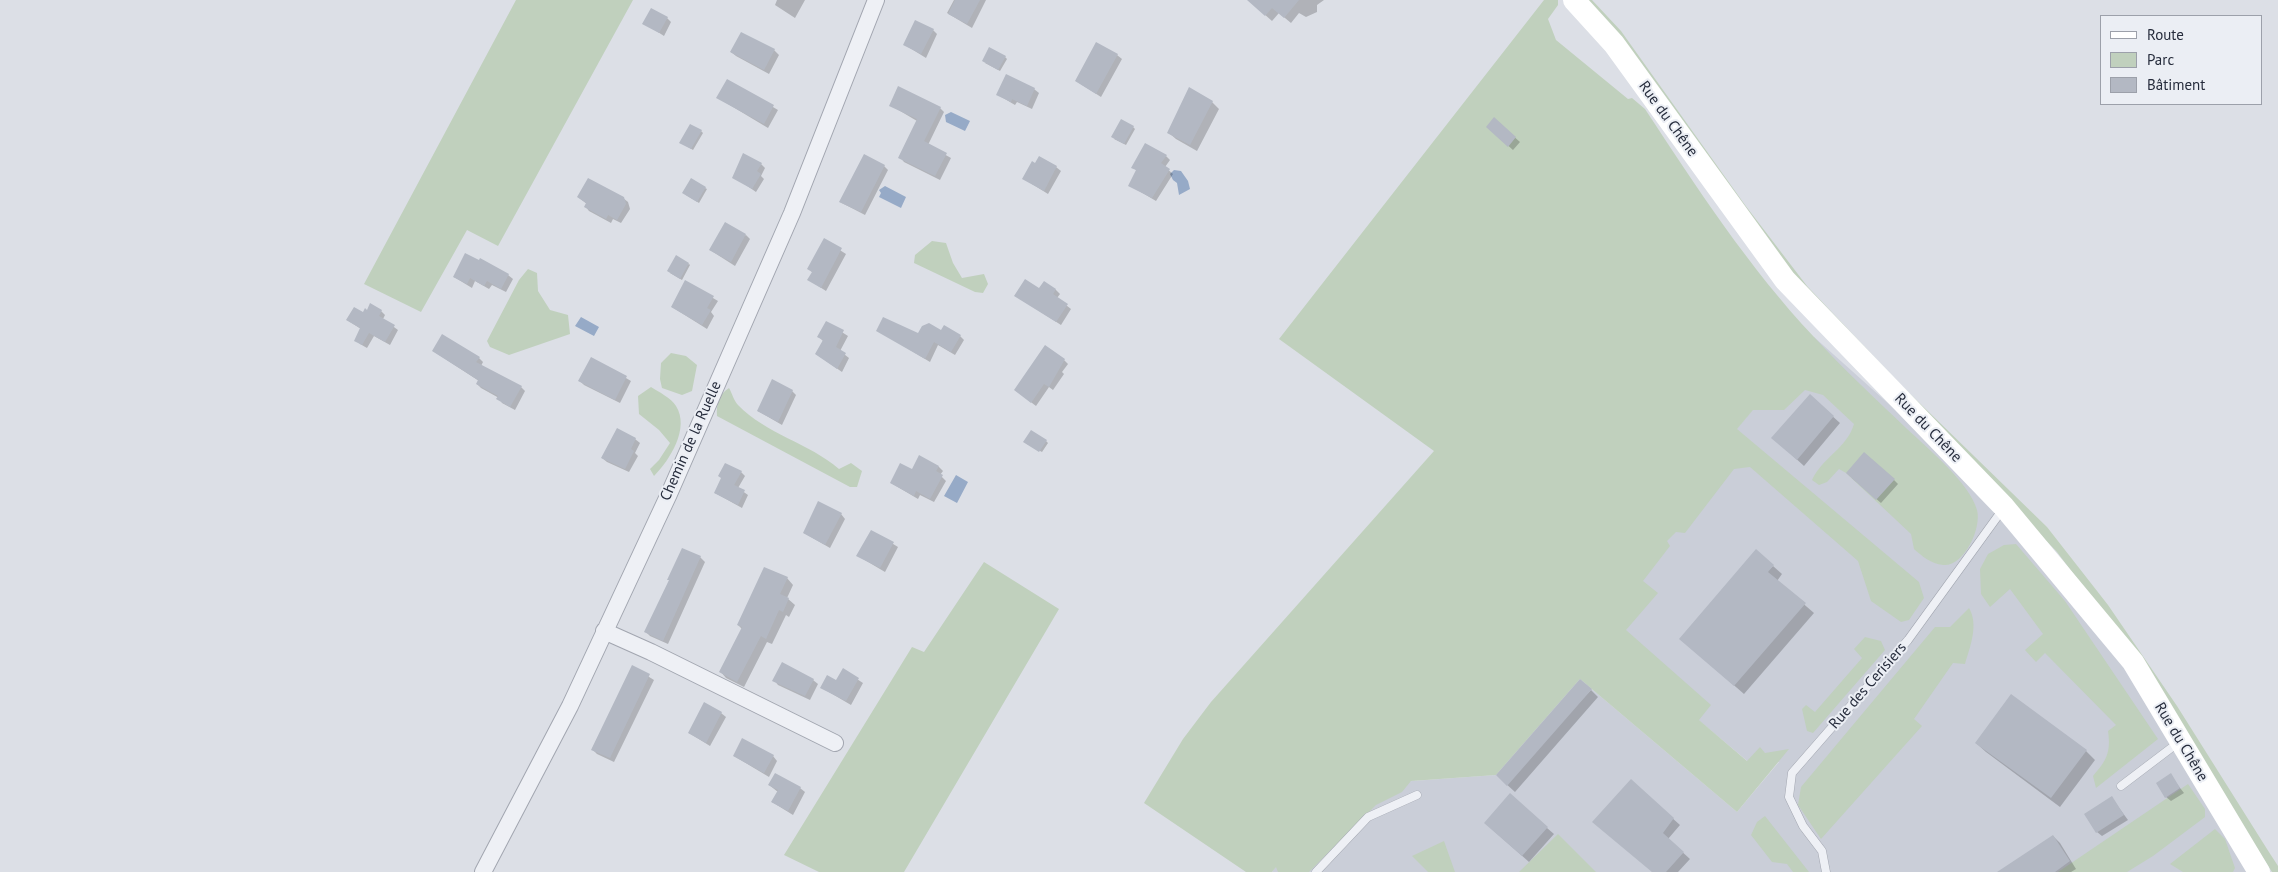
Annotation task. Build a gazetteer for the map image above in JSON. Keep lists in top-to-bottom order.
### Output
{
  "streets": {
    "street": ["Rue du Chêne", "Chemin de la Ruelle"],
    "lane": ["Rue des Cerisiers"]
  },
  "crossings": [
    ["Rue du Chêne", "Rue des Cerisiers"]
  ],
  "legend": ["Route", "Parc", "Bâtiment"]
}
